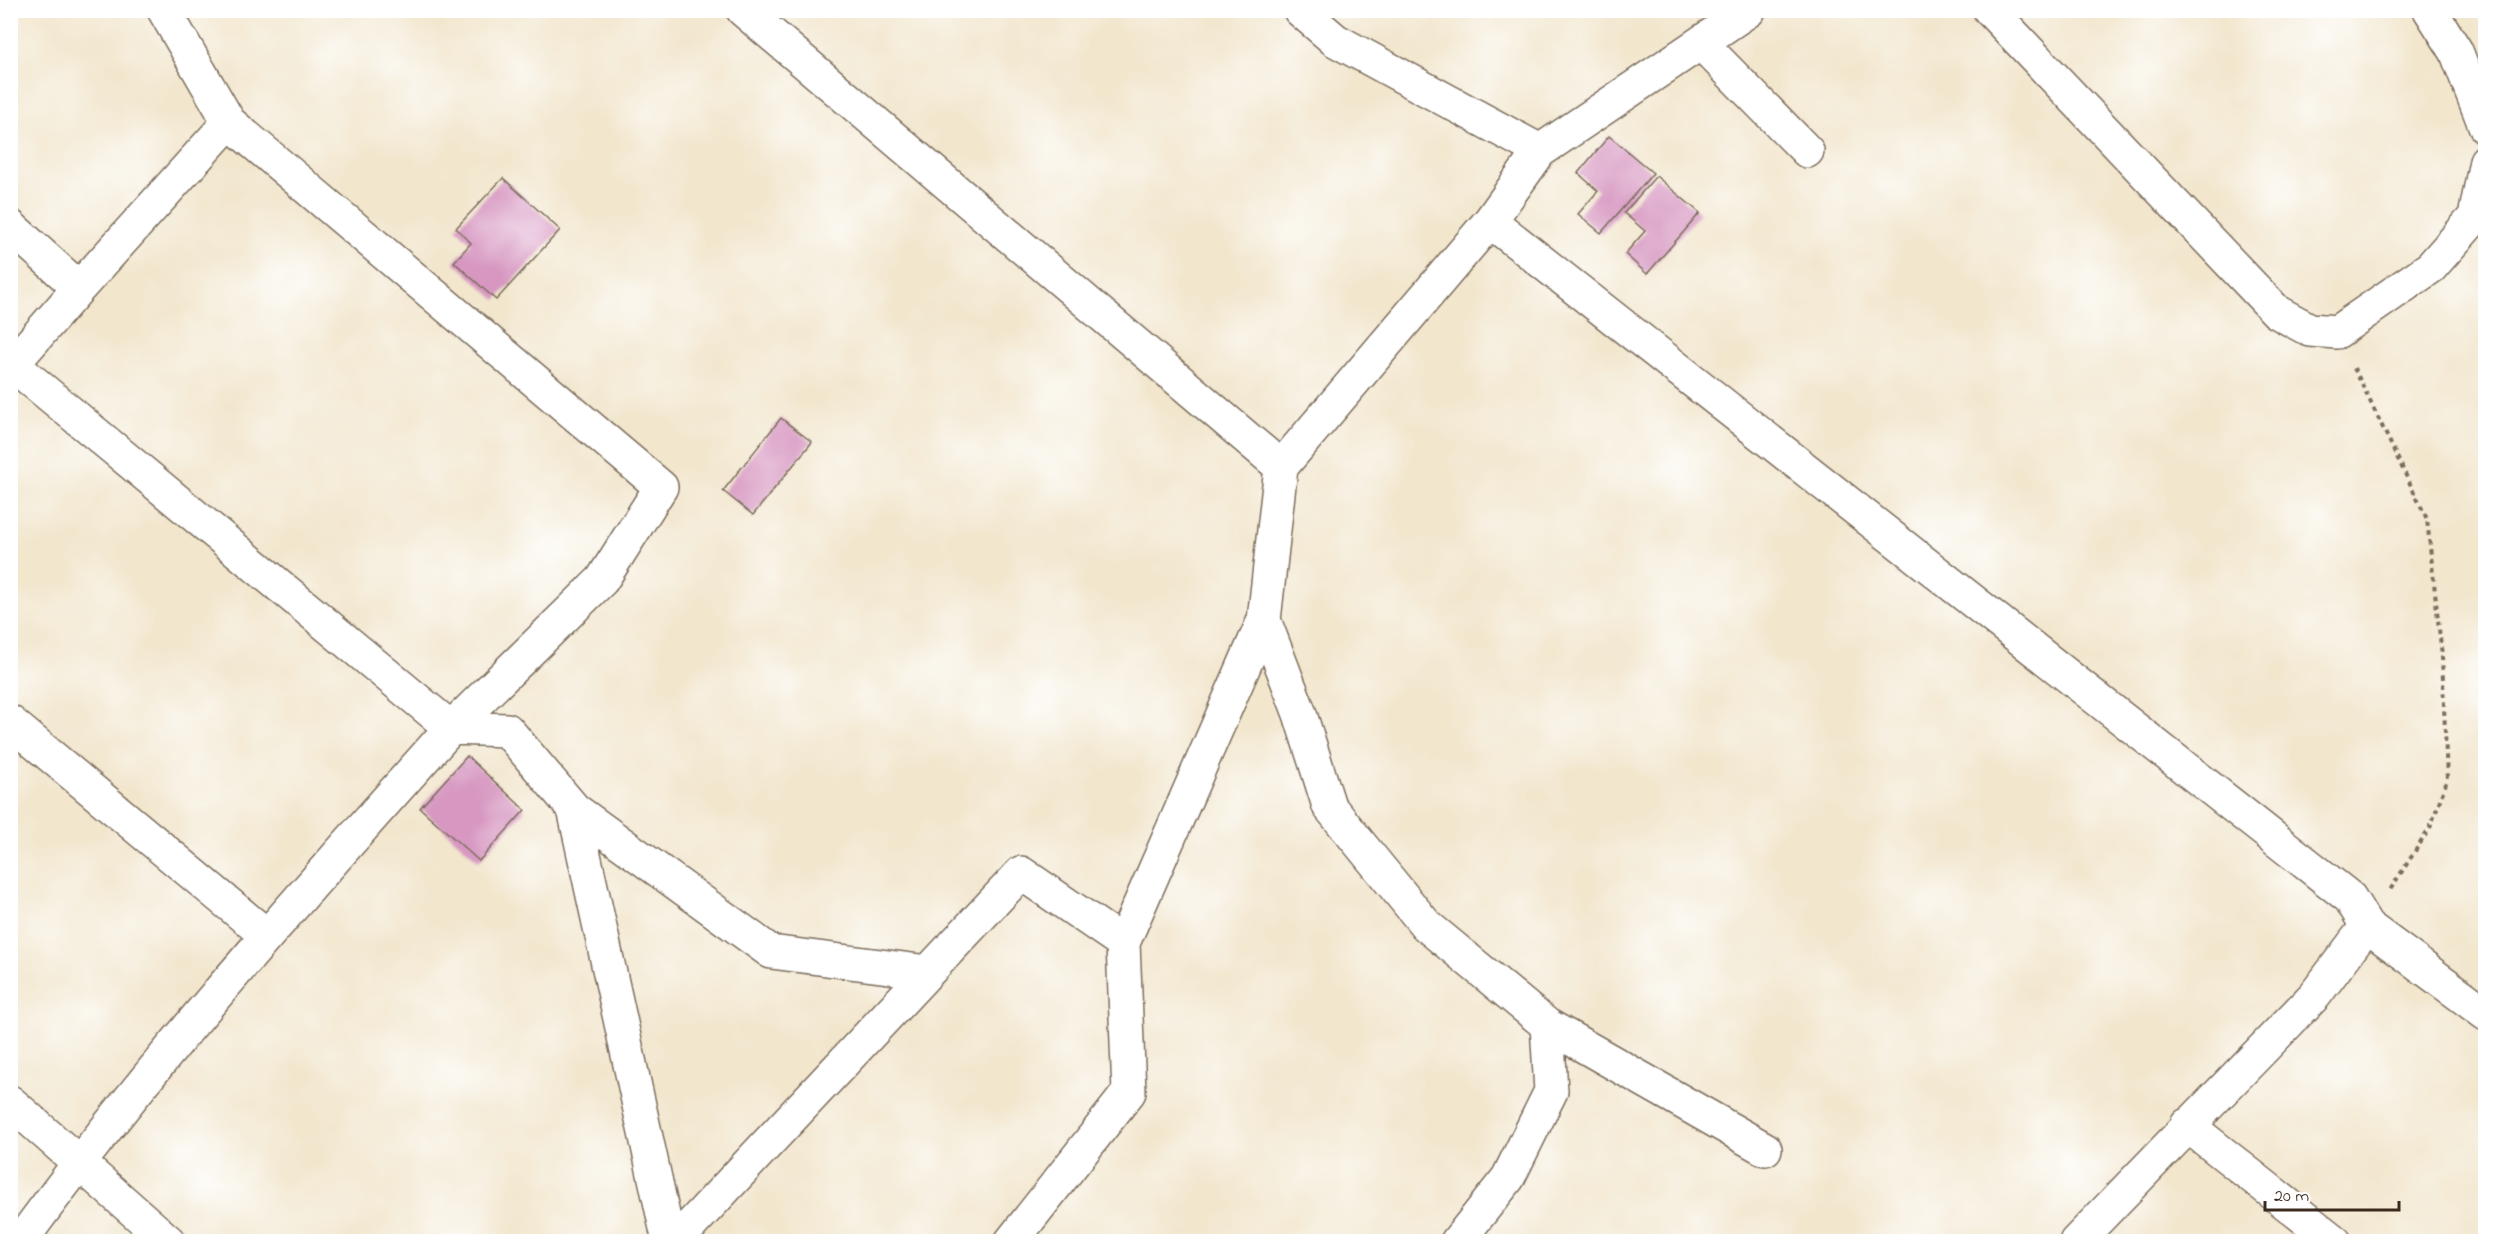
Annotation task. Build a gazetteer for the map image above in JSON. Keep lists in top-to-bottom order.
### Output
{
  "scale_bar": "20 m"
}
